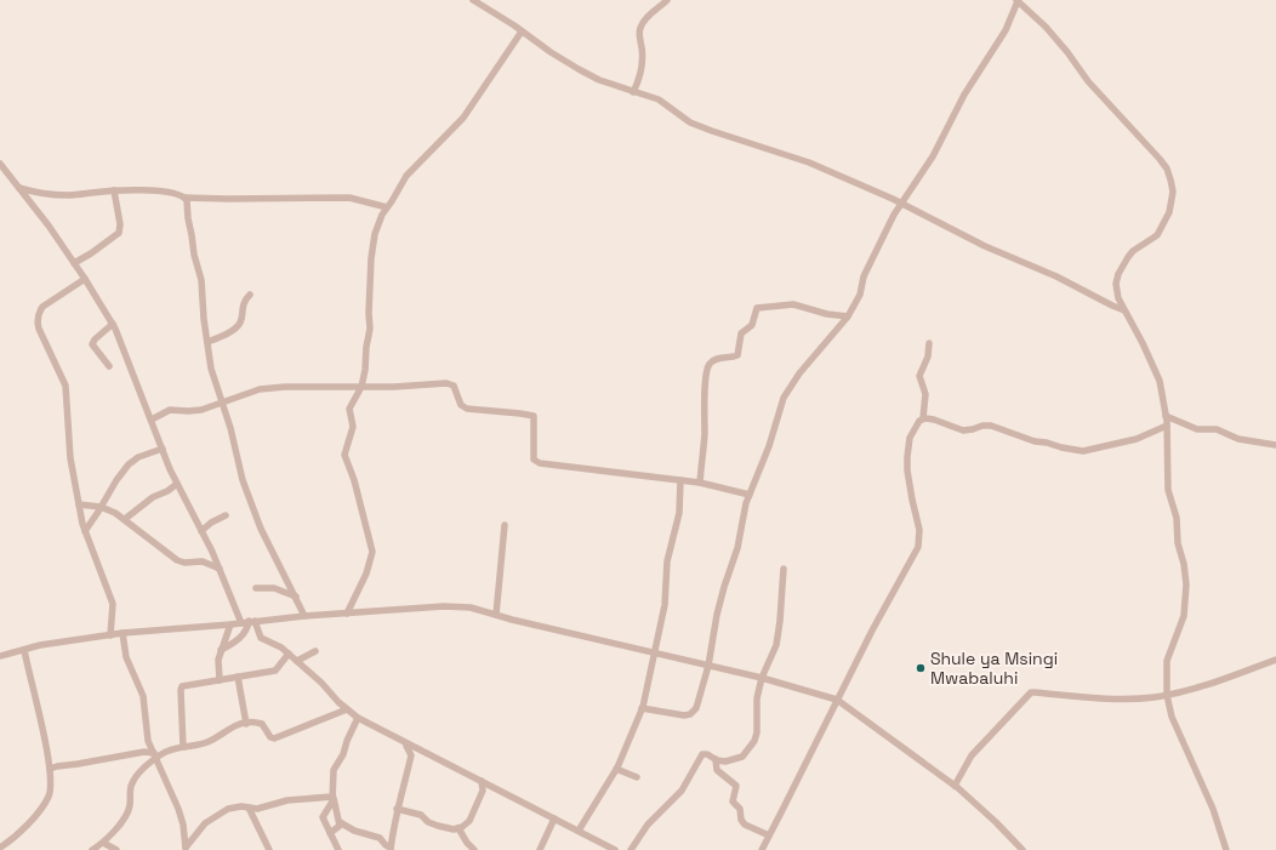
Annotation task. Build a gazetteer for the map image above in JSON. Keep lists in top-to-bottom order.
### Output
{
  "places": ["Shule ya Msingi Mwabaluhi"]
}
